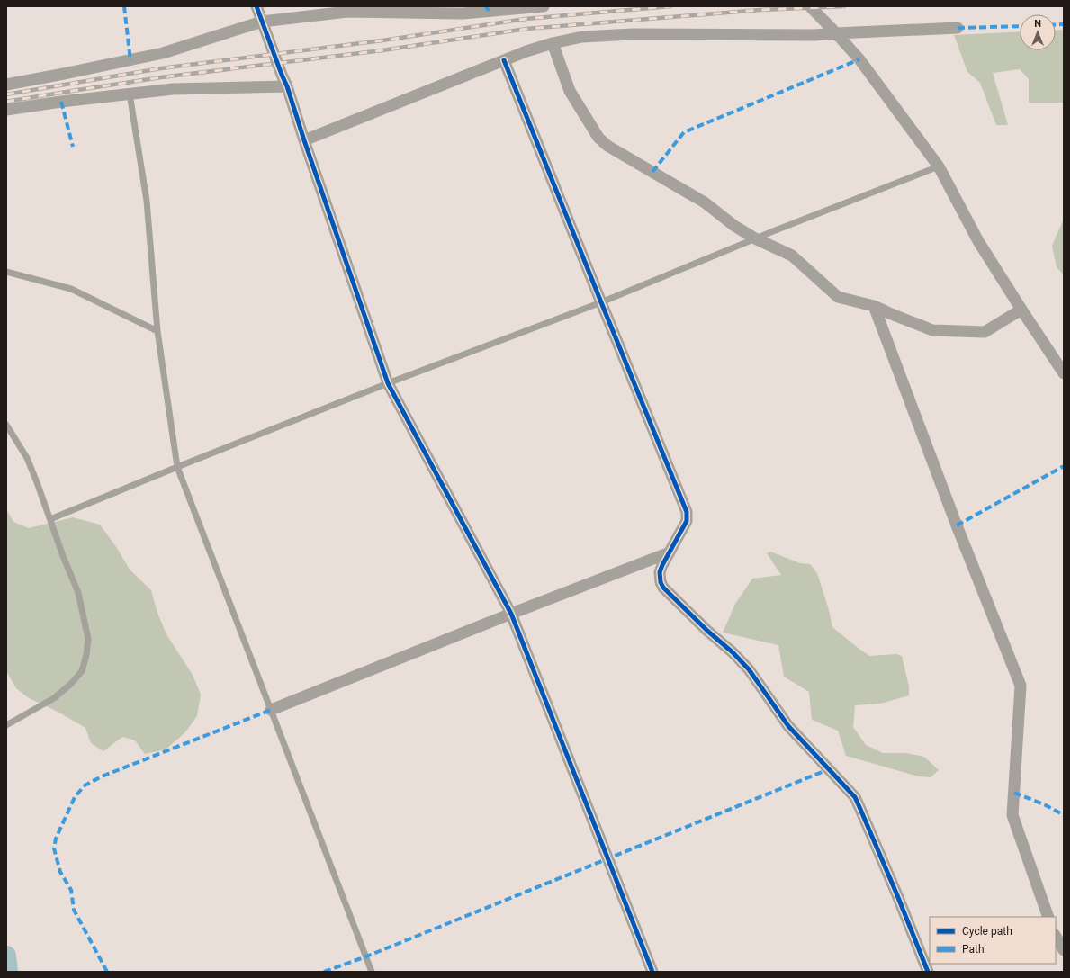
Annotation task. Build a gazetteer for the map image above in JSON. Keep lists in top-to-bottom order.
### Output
{
  "legend": ["Cycle path", "Path"],
  "north": "top"
}
